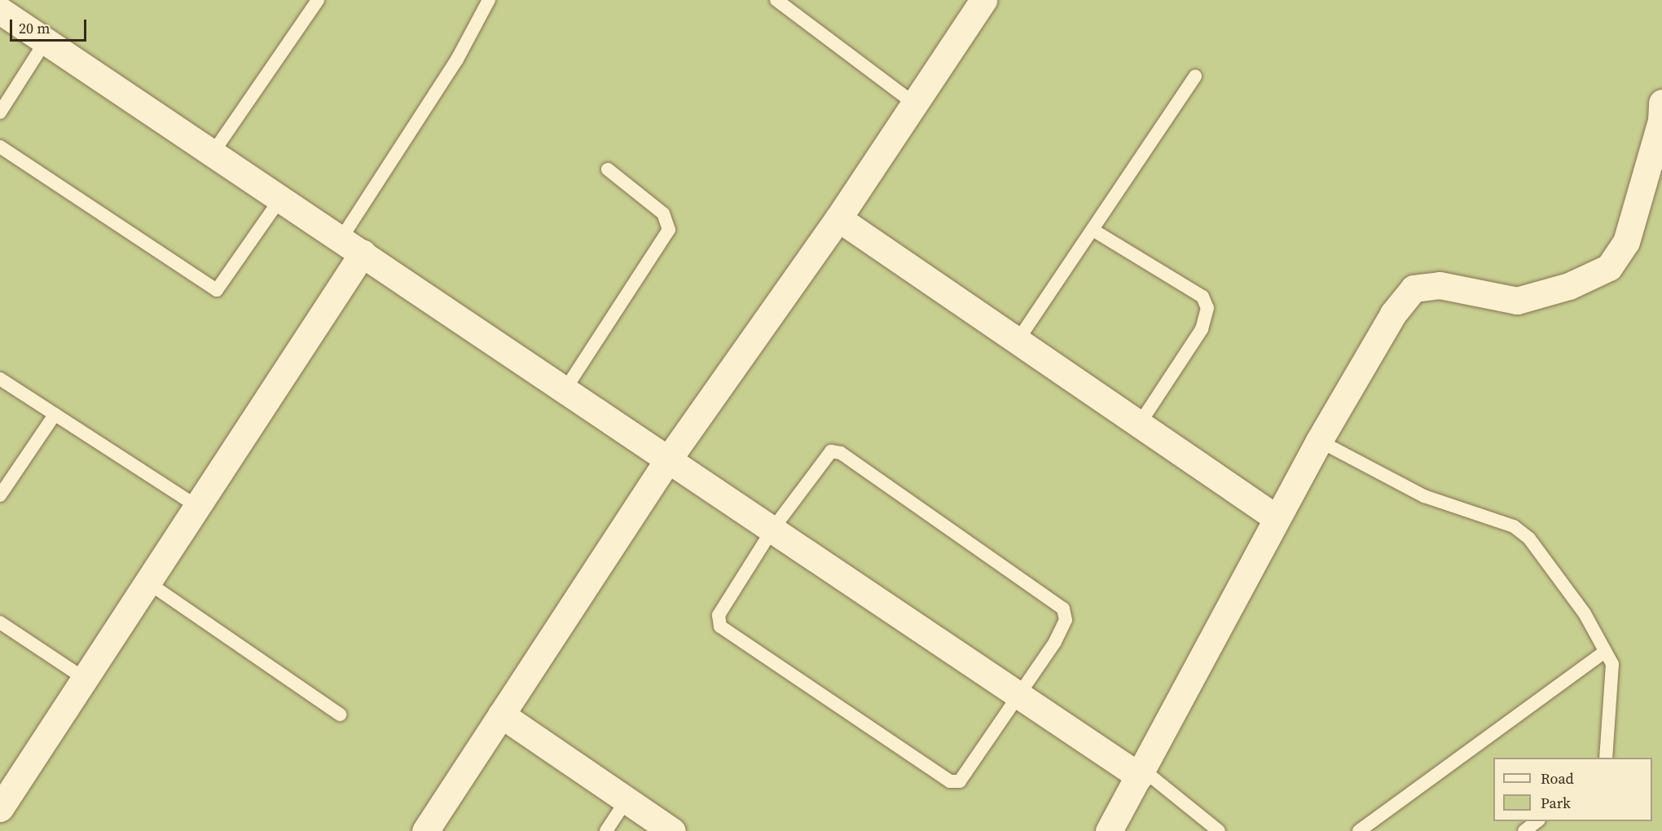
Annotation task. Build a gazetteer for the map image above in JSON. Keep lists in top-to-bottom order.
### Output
{
  "legend": ["Road", "Park"],
  "scale_bar": "20 m"
}
